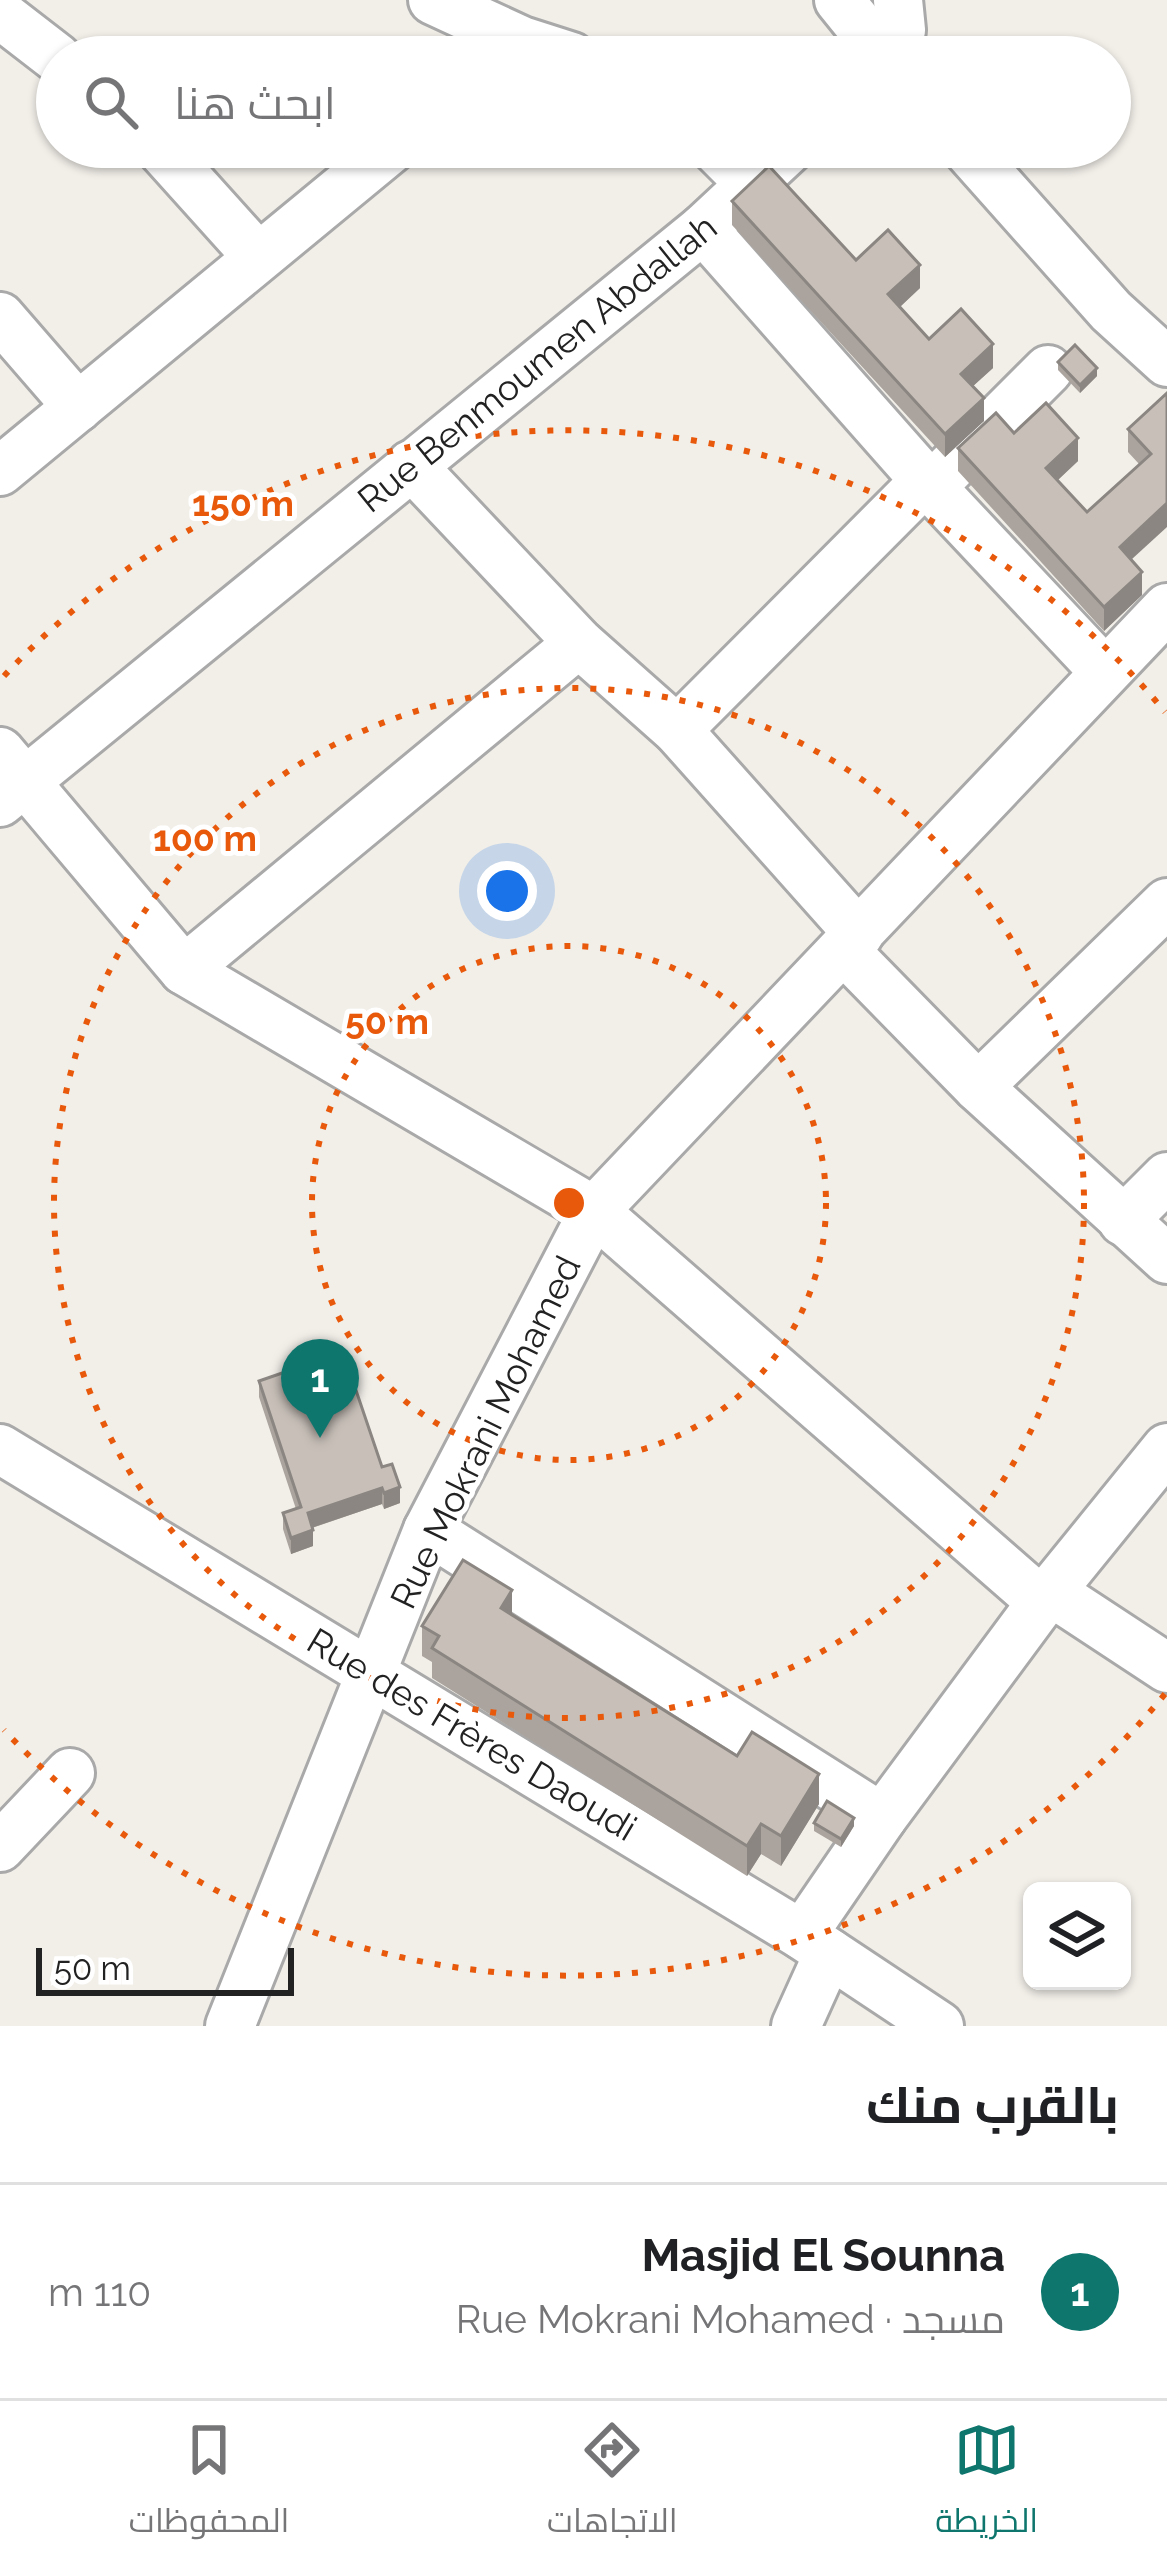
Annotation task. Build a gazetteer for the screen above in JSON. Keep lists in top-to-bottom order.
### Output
{
  "streets": {
    "street": ["Rue Benmoumen Abdallah", "Rue Mokrani Mohamed", "Rue des Frères Daoudi"]
  },
  "crossings": [
    ["Rue Mokrani Mohamed", "Rue des Frères Daoudi"]
  ],
  "scale_bar": "50 m",
  "page": {
    "search": "ابحث هنا",
    "pins": "1",
    "scale": "50 m",
    "heading": "بالقرب منك",
    "list": [
      {
        "mark": "1",
        "name": "Masjid El Sounna",
        "note": "مسجد · Rue Mokrani Mohamed",
        "value": "110 m"
      }
    ],
    "nav": ["الخريطة", "الاتجاهات", "المحفوظات"]
  },
  "rings": ["150 m", "100 m", "50 m"]
}
